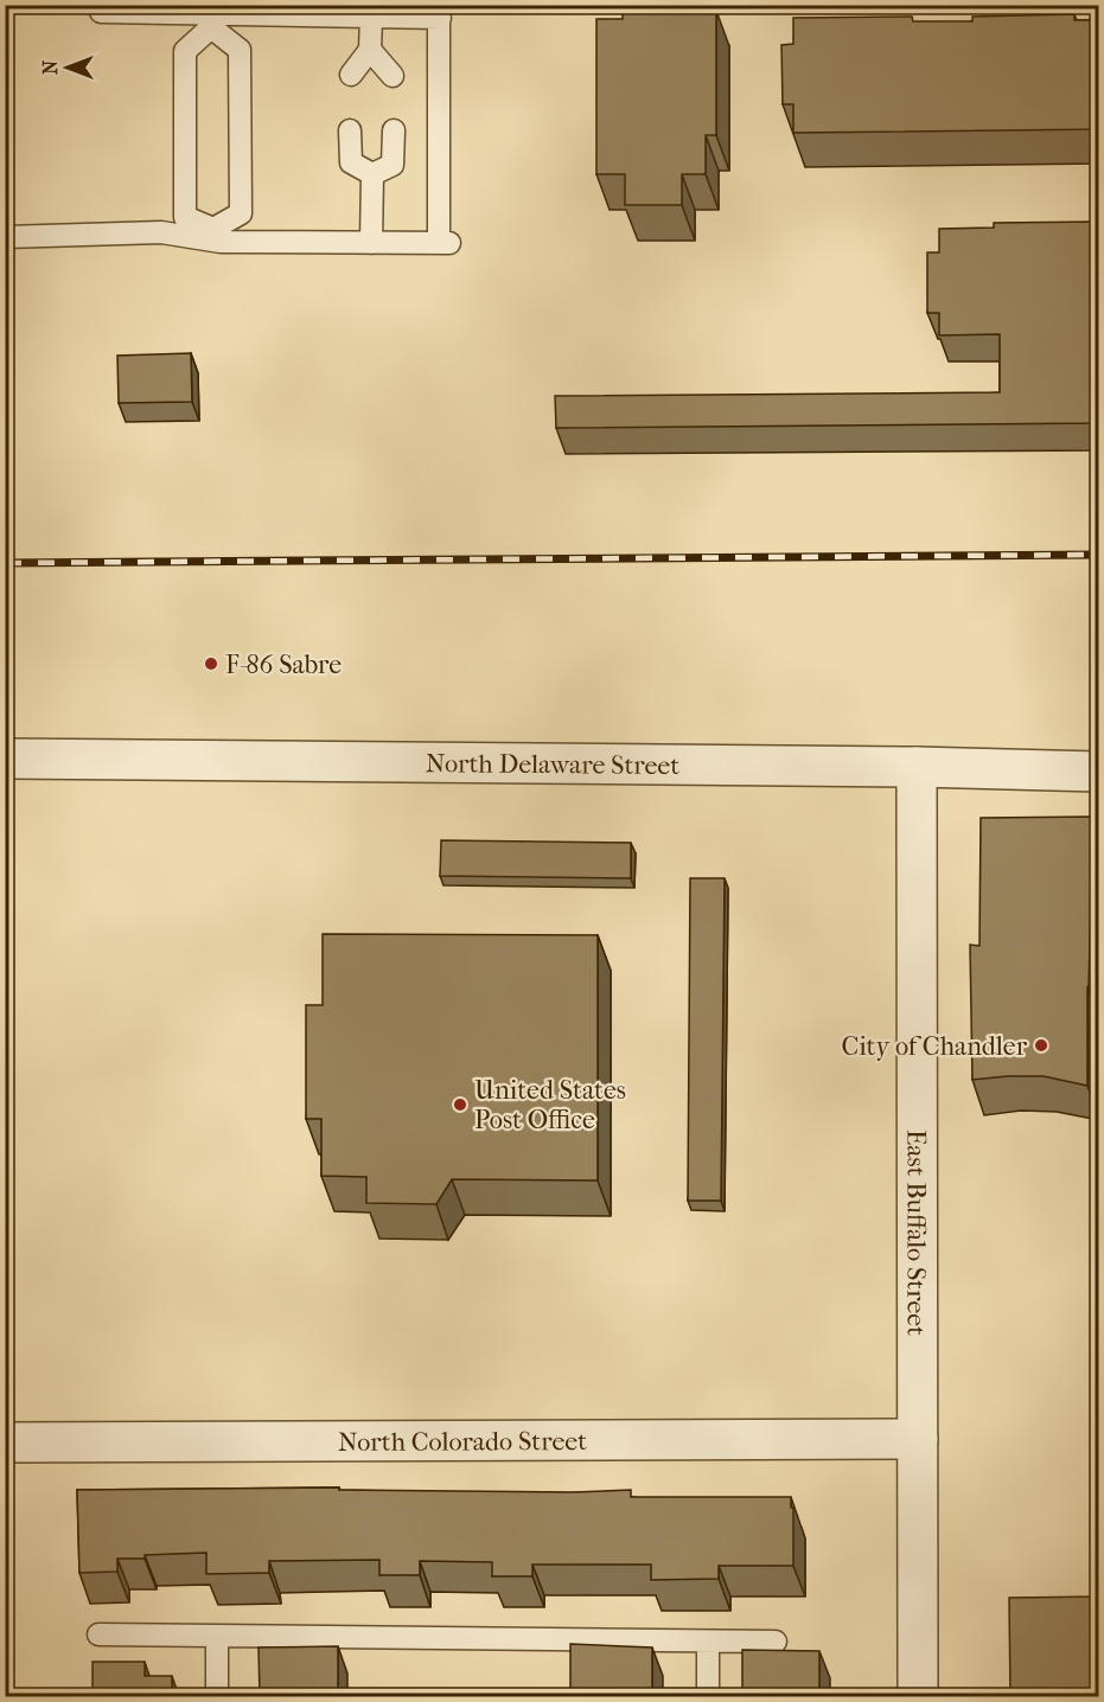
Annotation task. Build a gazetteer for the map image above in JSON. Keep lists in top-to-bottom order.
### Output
{
  "streets": {
    "street": ["North Delaware Street", "East Buffalo Street", "North Colorado Street"]
  },
  "crossings": [
    ["North Delaware Street", "East Buffalo Street"],
    ["East Buffalo Street", "North Colorado Street"]
  ],
  "places": ["F-86 Sabre", "City of Chandler", "United States Post Office"],
  "north": "left"
}
